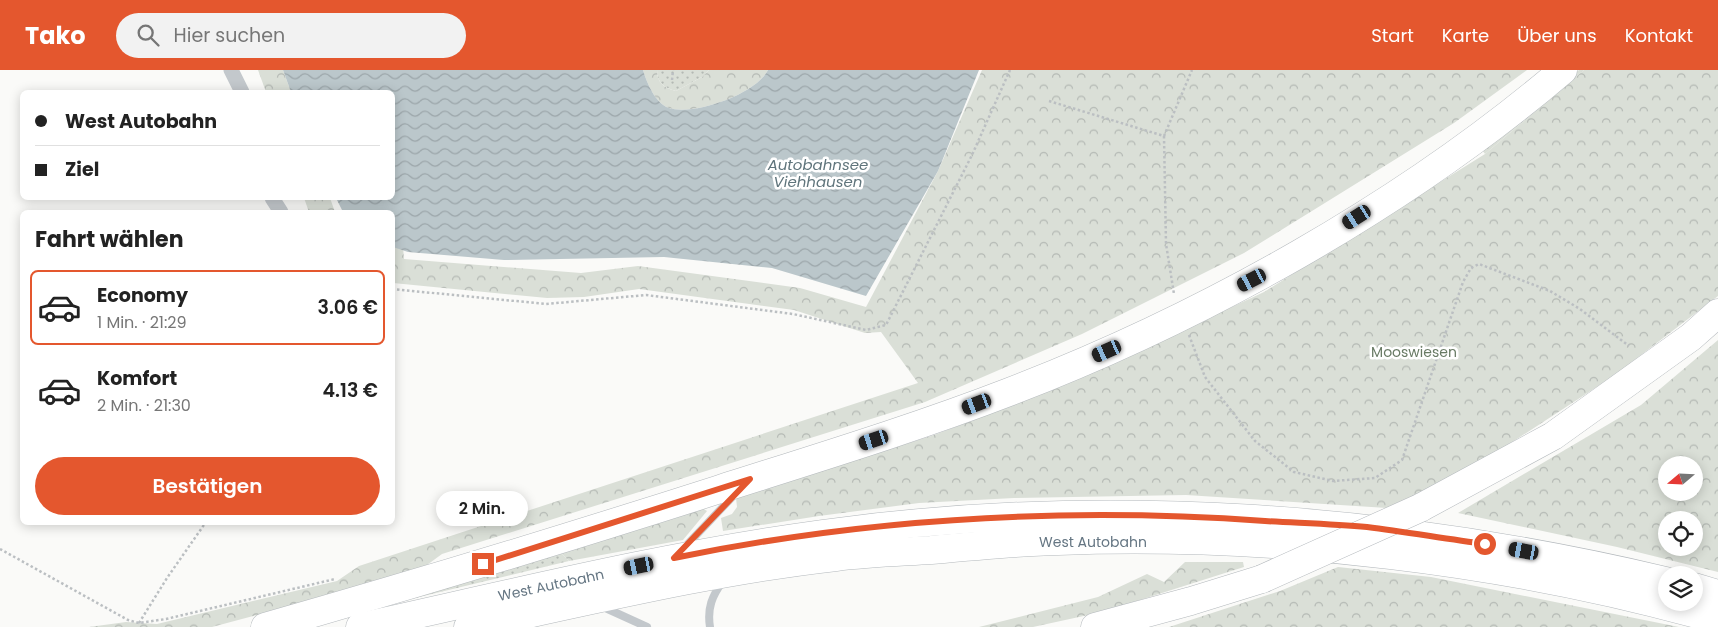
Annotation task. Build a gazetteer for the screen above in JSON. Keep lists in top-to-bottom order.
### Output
{
  "streets": {
    "highway": ["West Autobahn"]
  },
  "water": ["Autobahnsee Viehhausen"],
  "parks": ["Mooswiesen"],
  "north": "left",
  "page": {
    "header": "Tako",
    "search": "Hier suchen",
    "nav": [
      "Start",
      "Karte",
      "Über uns",
      "Kontakt"
    ],
    "banner": ["West Autobahn", "Ziel"],
    "heading": "Fahrt wählen",
    "list": [
      {
        "name": "Economy",
        "note": "1 Min. · 21:29",
        "value": "3.06 €"
      },
      {
        "name": "Komfort",
        "note": "2 Min. · 21:30",
        "value": "4.13 €"
      }
    ],
    "buttons": "Bestätigen",
    "bubble": "2 Min."
  }
}
